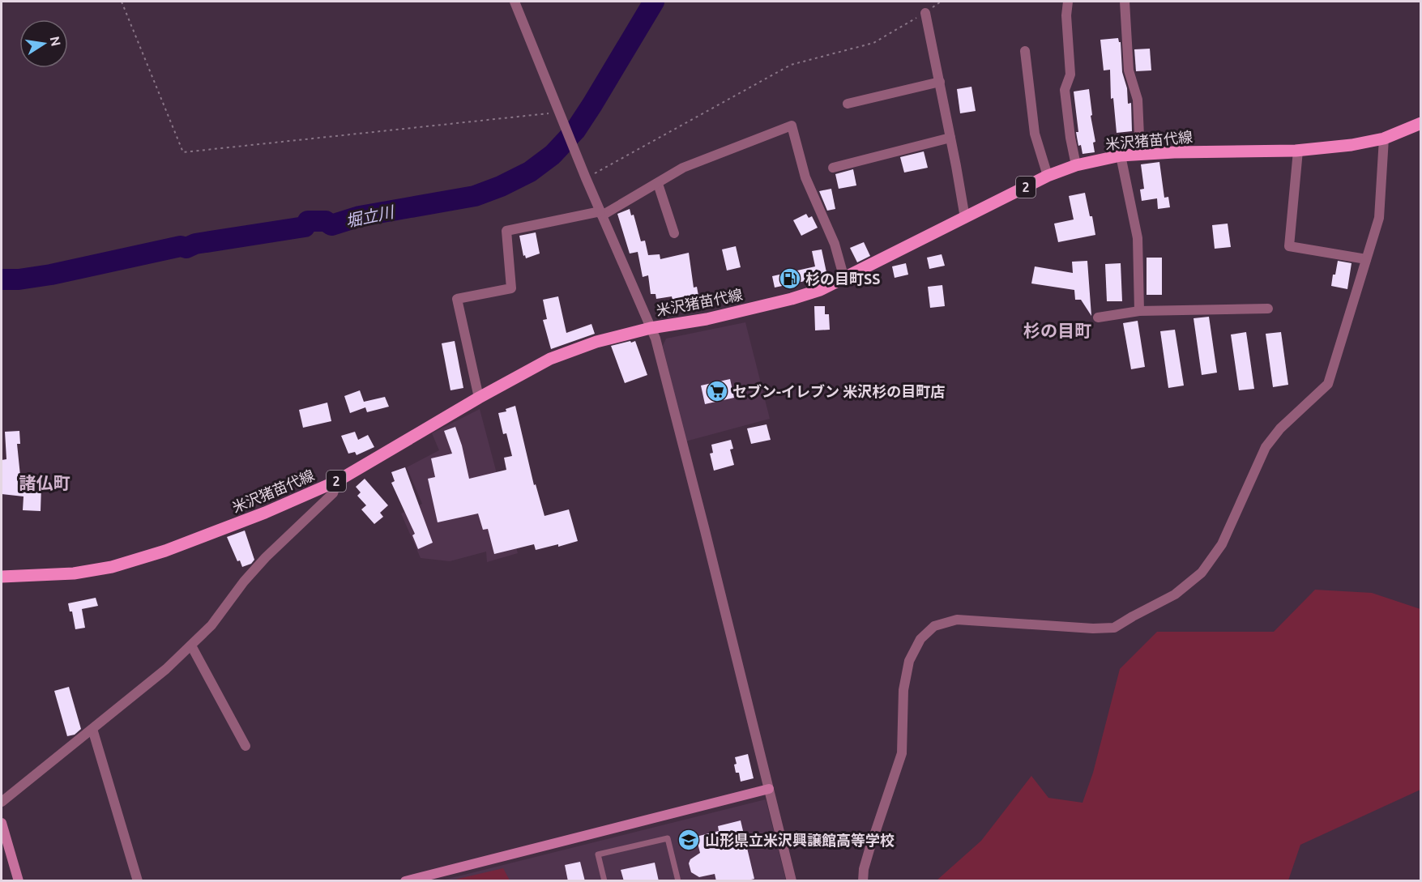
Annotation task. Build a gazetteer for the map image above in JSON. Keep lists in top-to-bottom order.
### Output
{
  "streets": {
    "main road": ["米沢猪苗代線", "2"]
  },
  "districts": ["杉の目町", "諸仏町"],
  "water": ["堀立川"],
  "places": {
    "fuel station": ["杉の目町SS"],
    "supermarket": ["セブン-イレブン 米沢杉の目町店"],
    "school or university": ["山形県立米沢興譲館高等学校"]
  },
  "north": "right"
}
